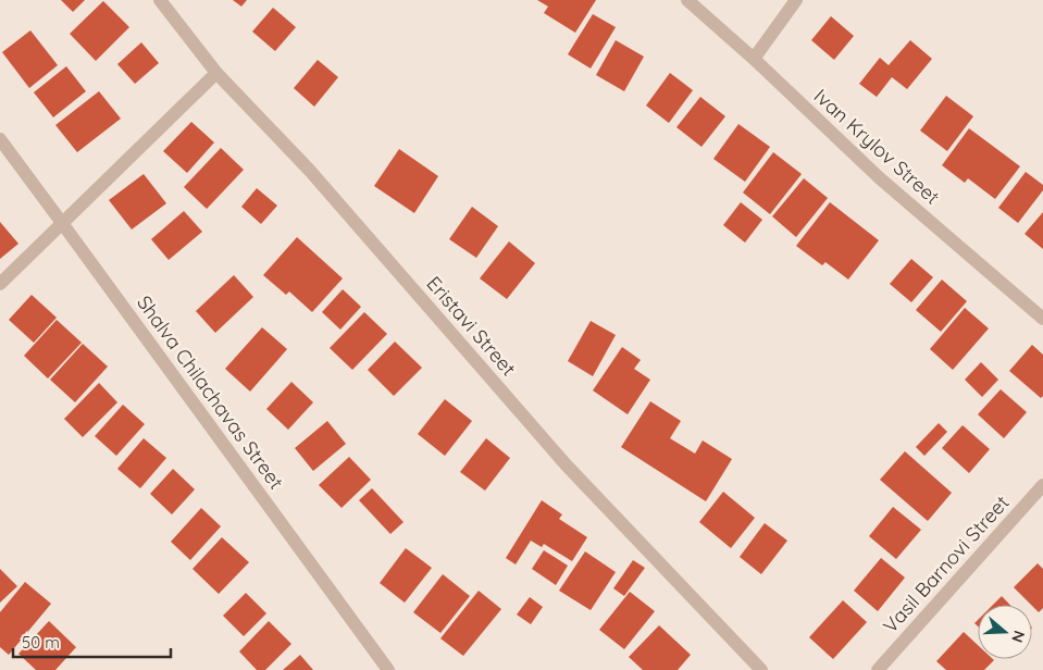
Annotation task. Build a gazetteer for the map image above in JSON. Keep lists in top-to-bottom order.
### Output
{
  "streets": {
    "street": [
      "Ivan Krylov Street",
      "Eristavi Street",
      "Shalva Chilachavas Street",
      "Vasil Barnovi Street"
    ]
  },
  "scale_bar": "50 m",
  "north": "right"
}
